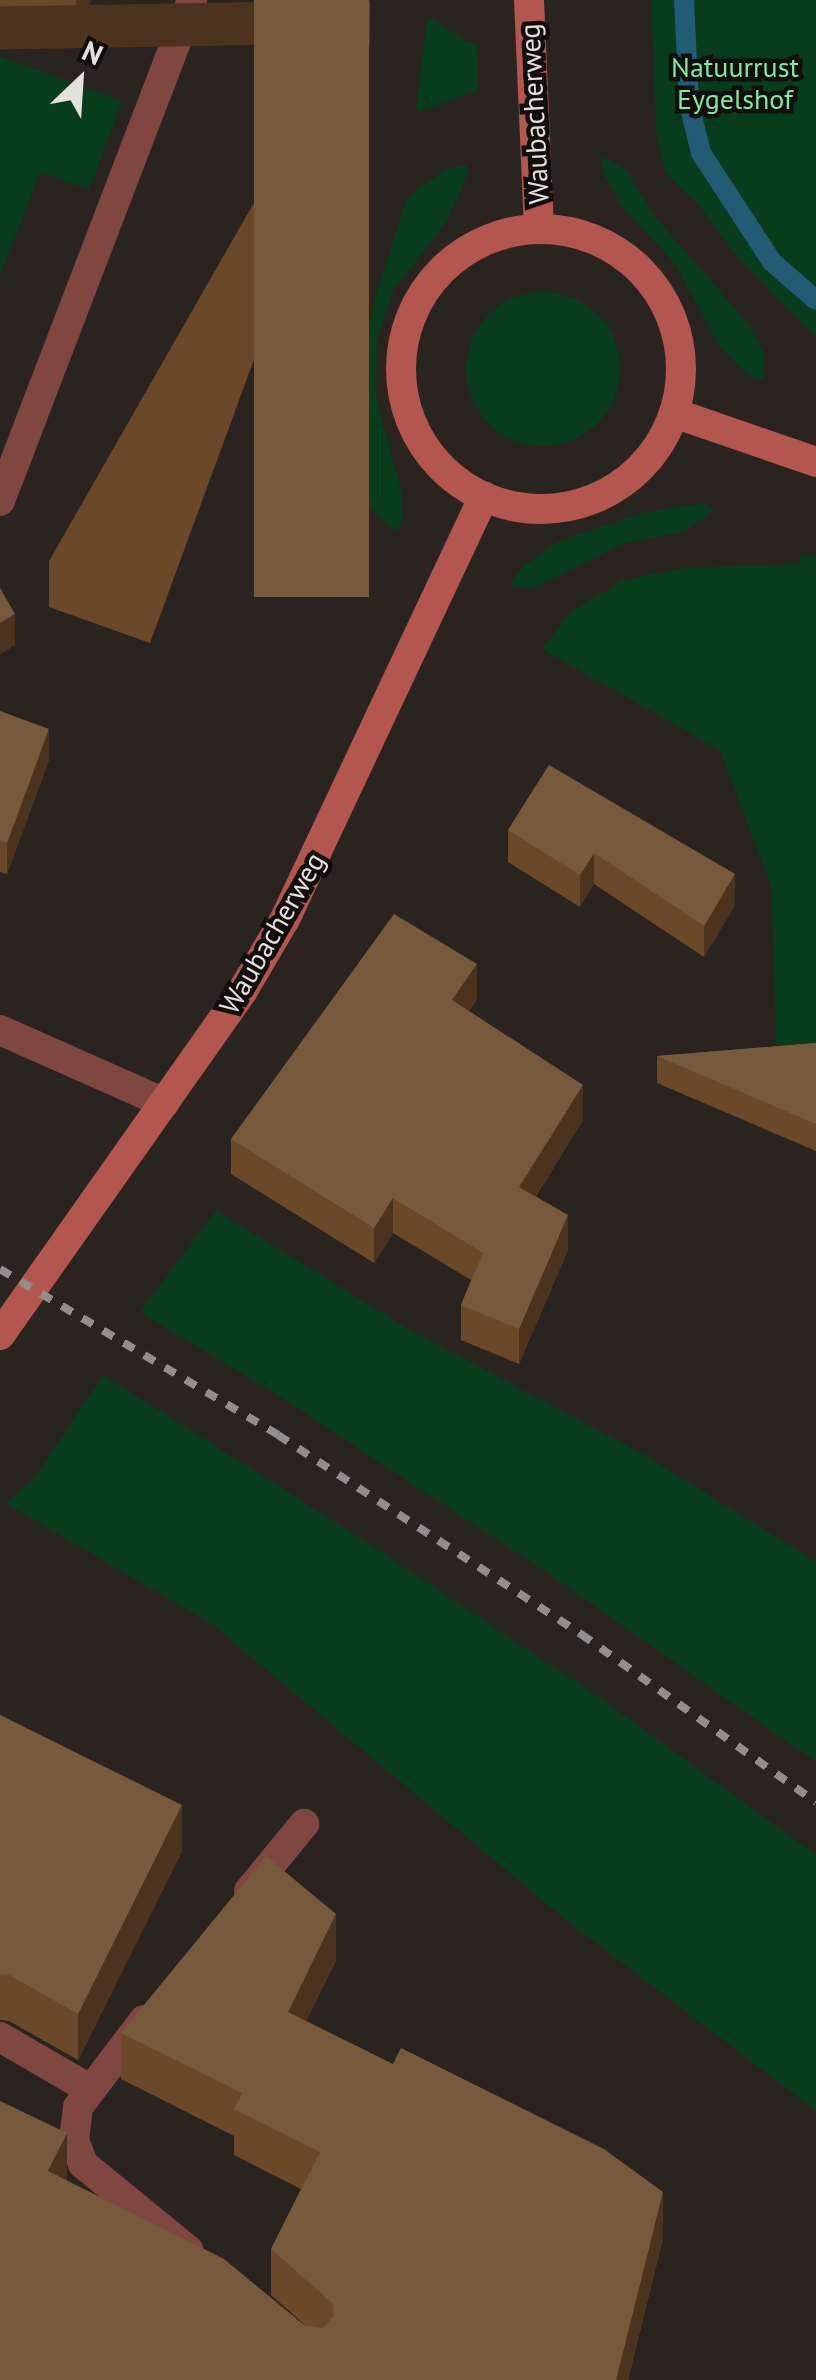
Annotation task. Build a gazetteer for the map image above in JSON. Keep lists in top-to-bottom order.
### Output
{
  "streets": {
    "street": ["Waubacherweg"]
  },
  "parks": ["Natuurrust Eygelshof"],
  "north": "top right"
}
